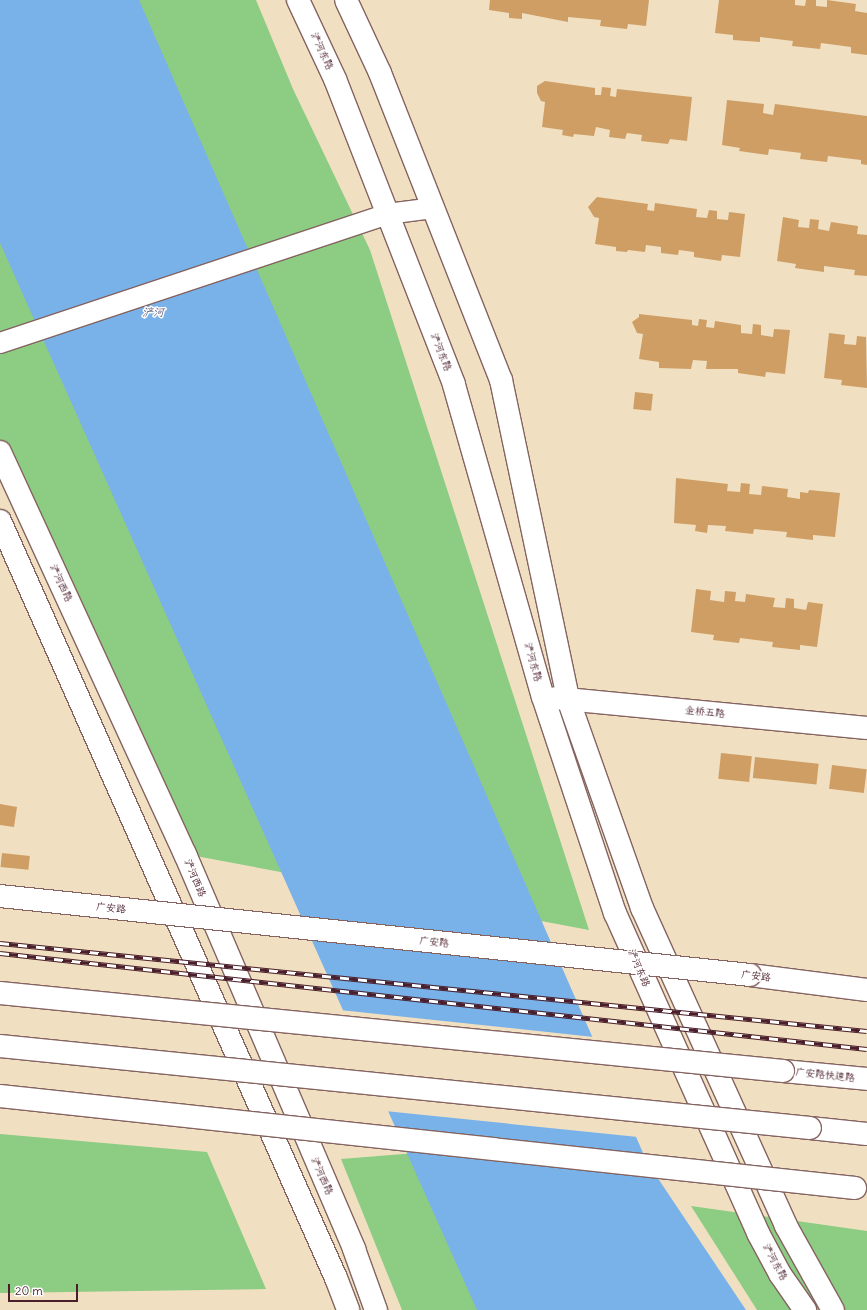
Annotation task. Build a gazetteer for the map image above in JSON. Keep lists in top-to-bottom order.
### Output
{
  "streets": {
    "main road": [
      "浐河东路",
      "浐河西路",
      "金桥五路",
      "广安路",
      "广安路快速路"
    ]
  },
  "crossings": [
    ["浐河东路", "金桥五路"]
  ],
  "water": ["浐河"],
  "scale_bar": "20 m"
}
